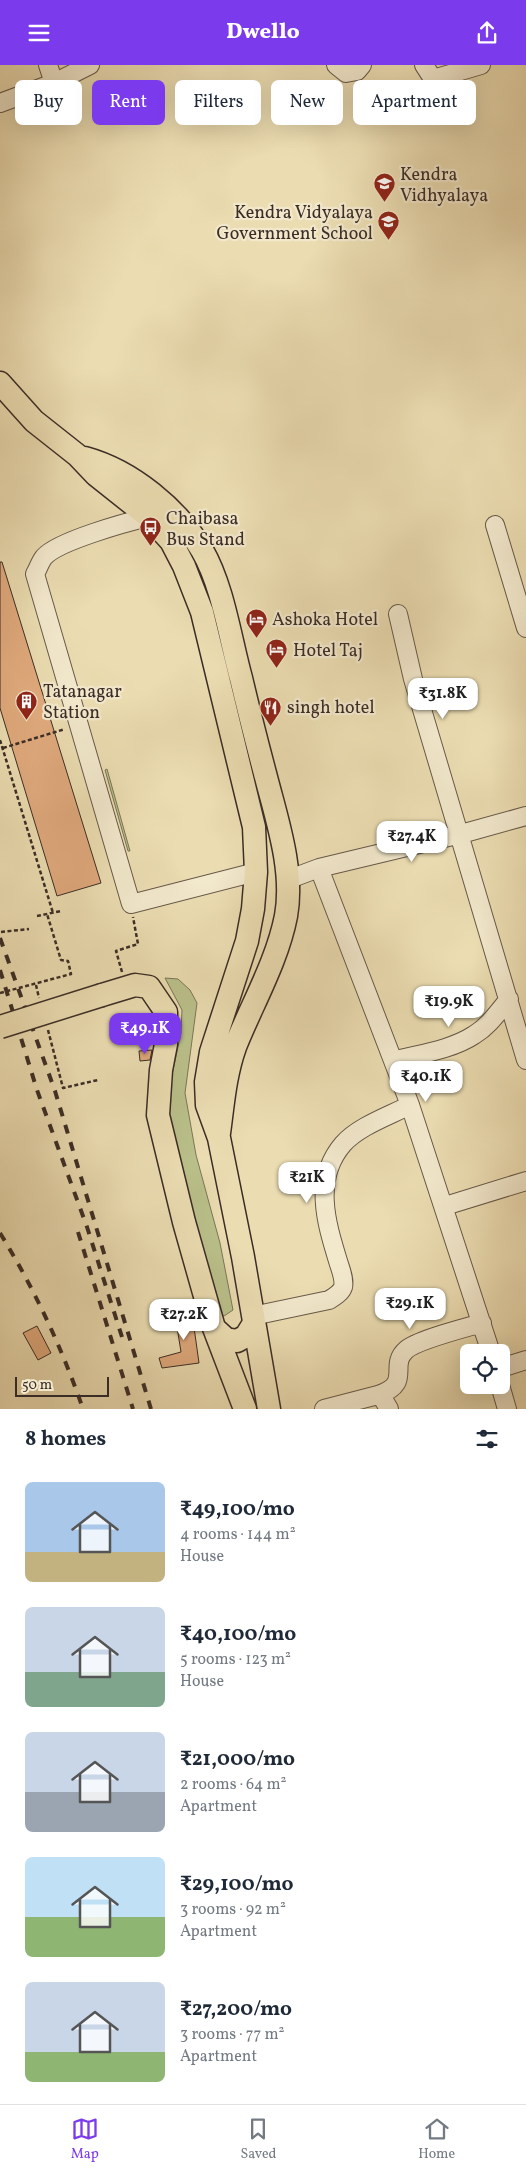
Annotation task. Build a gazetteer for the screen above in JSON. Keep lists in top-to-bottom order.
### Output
{
  "places": {
    "school or university": ["Kendra Vidhyalaya", "Kendra Vidyalaya Government School"],
    "bus stop": ["Chaibasa Bus Stand"],
    "hotel": ["Ashoka Hotel", "Hotel Taj"],
    "building": ["Tatanagar Station"],
    "restaurant": ["singh hotel"]
  },
  "scale_bar": "50 m",
  "page": {
    "header": "Dwello",
    "chip": [
      "Buy",
      "Rent",
      "Filters",
      "New",
      "Apartment"
    ],
    "price": [
      "₹31.8K",
      "₹27.4K",
      "₹19.9K",
      "₹49.1K",
      "₹40.1K",
      "₹21K",
      "₹29.1K",
      "₹27.2K"
    ],
    "scale": "50 m",
    "heading": "8 homes",
    "list": [
      {
        "name": "₹49,100/mo",
        "note": "4 rooms · 144 m² · House"
      },
      {
        "name": "₹40,100/mo",
        "note": "5 rooms · 123 m² · House"
      },
      {
        "name": "₹21,000/mo",
        "note": "2 rooms · 64 m² · Apartment"
      },
      {
        "name": "₹29,100/mo",
        "note": "3 rooms · 92 m² · Apartment"
      },
      {
        "name": "₹27,200/mo",
        "note": "3 rooms · 77 m² · Apartment"
      }
    ],
    "tabs": ["Map", "Saved", "Home"]
  }
}
